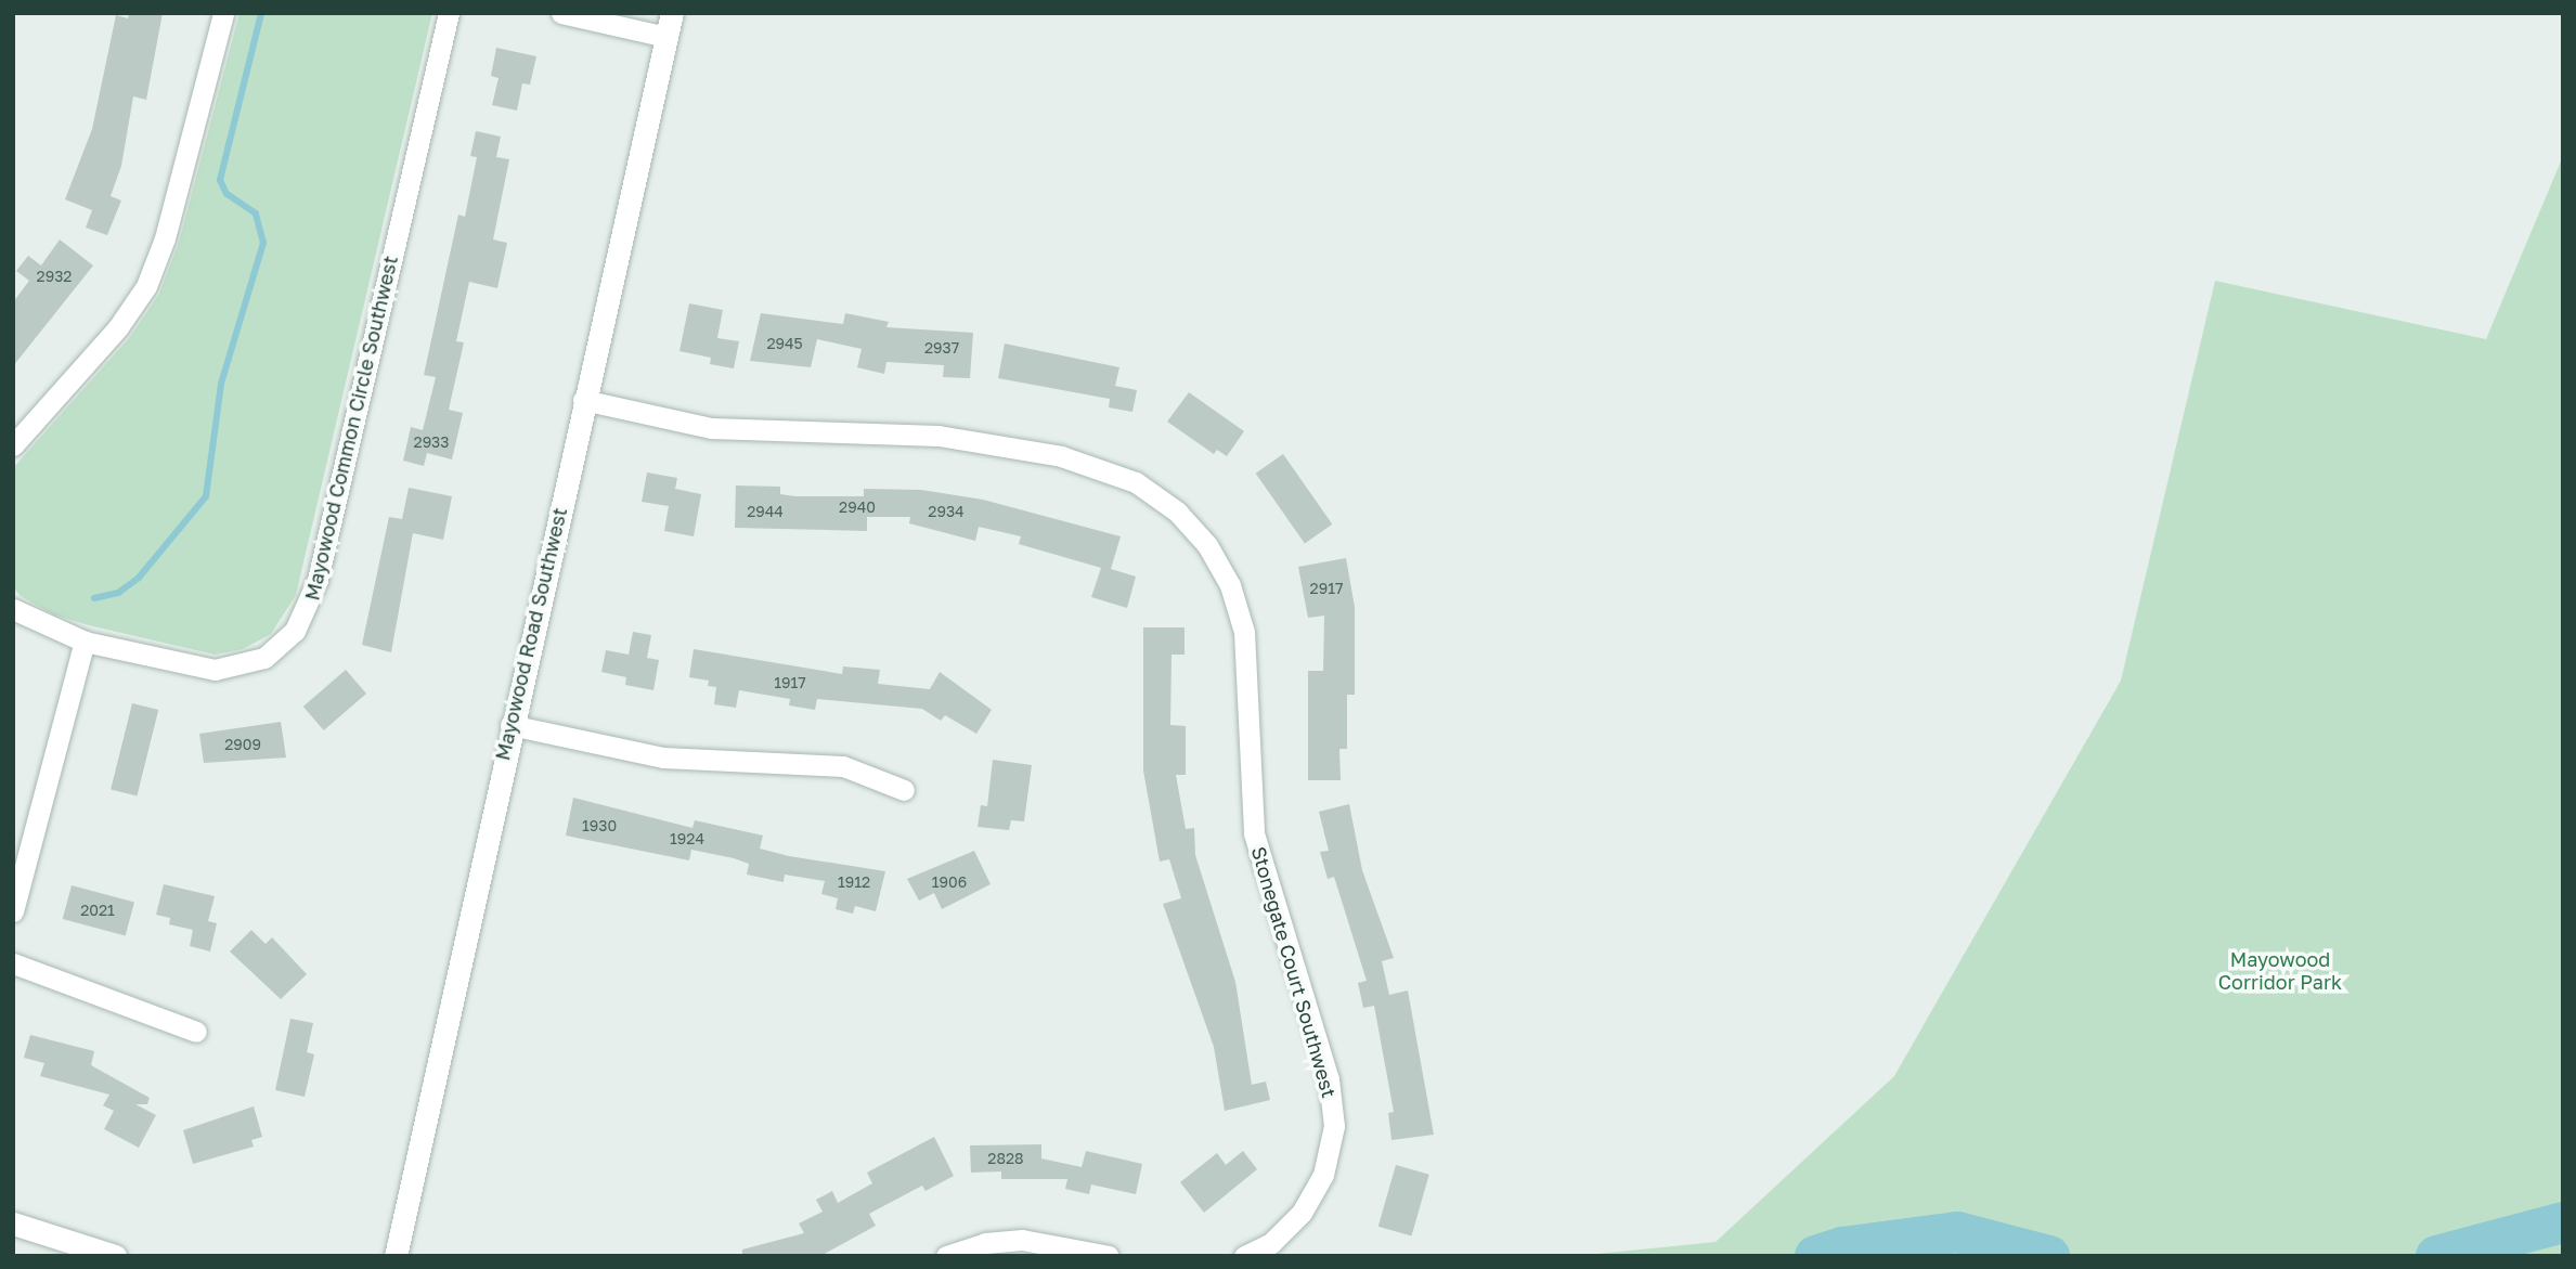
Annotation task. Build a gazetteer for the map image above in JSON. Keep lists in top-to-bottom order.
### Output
{
  "streets": {
    "street": ["Mayowood Common Circle Southwest", "Mayowood Road Southwest", "Stonegate Court Southwest"]
  },
  "crossings": [
    ["Mayowood Road Southwest", "Stonegate Court Southwest"]
  ],
  "parks": ["Mayowood Corridor Park"],
  "house_numbers": [
    "2932",
    "2945",
    "2937",
    "2933",
    "2940",
    "2944",
    "2934",
    "2917",
    "1917",
    "2909",
    "1930",
    "1924",
    "1912",
    "1906",
    "2021",
    "2828"
  ]
}
